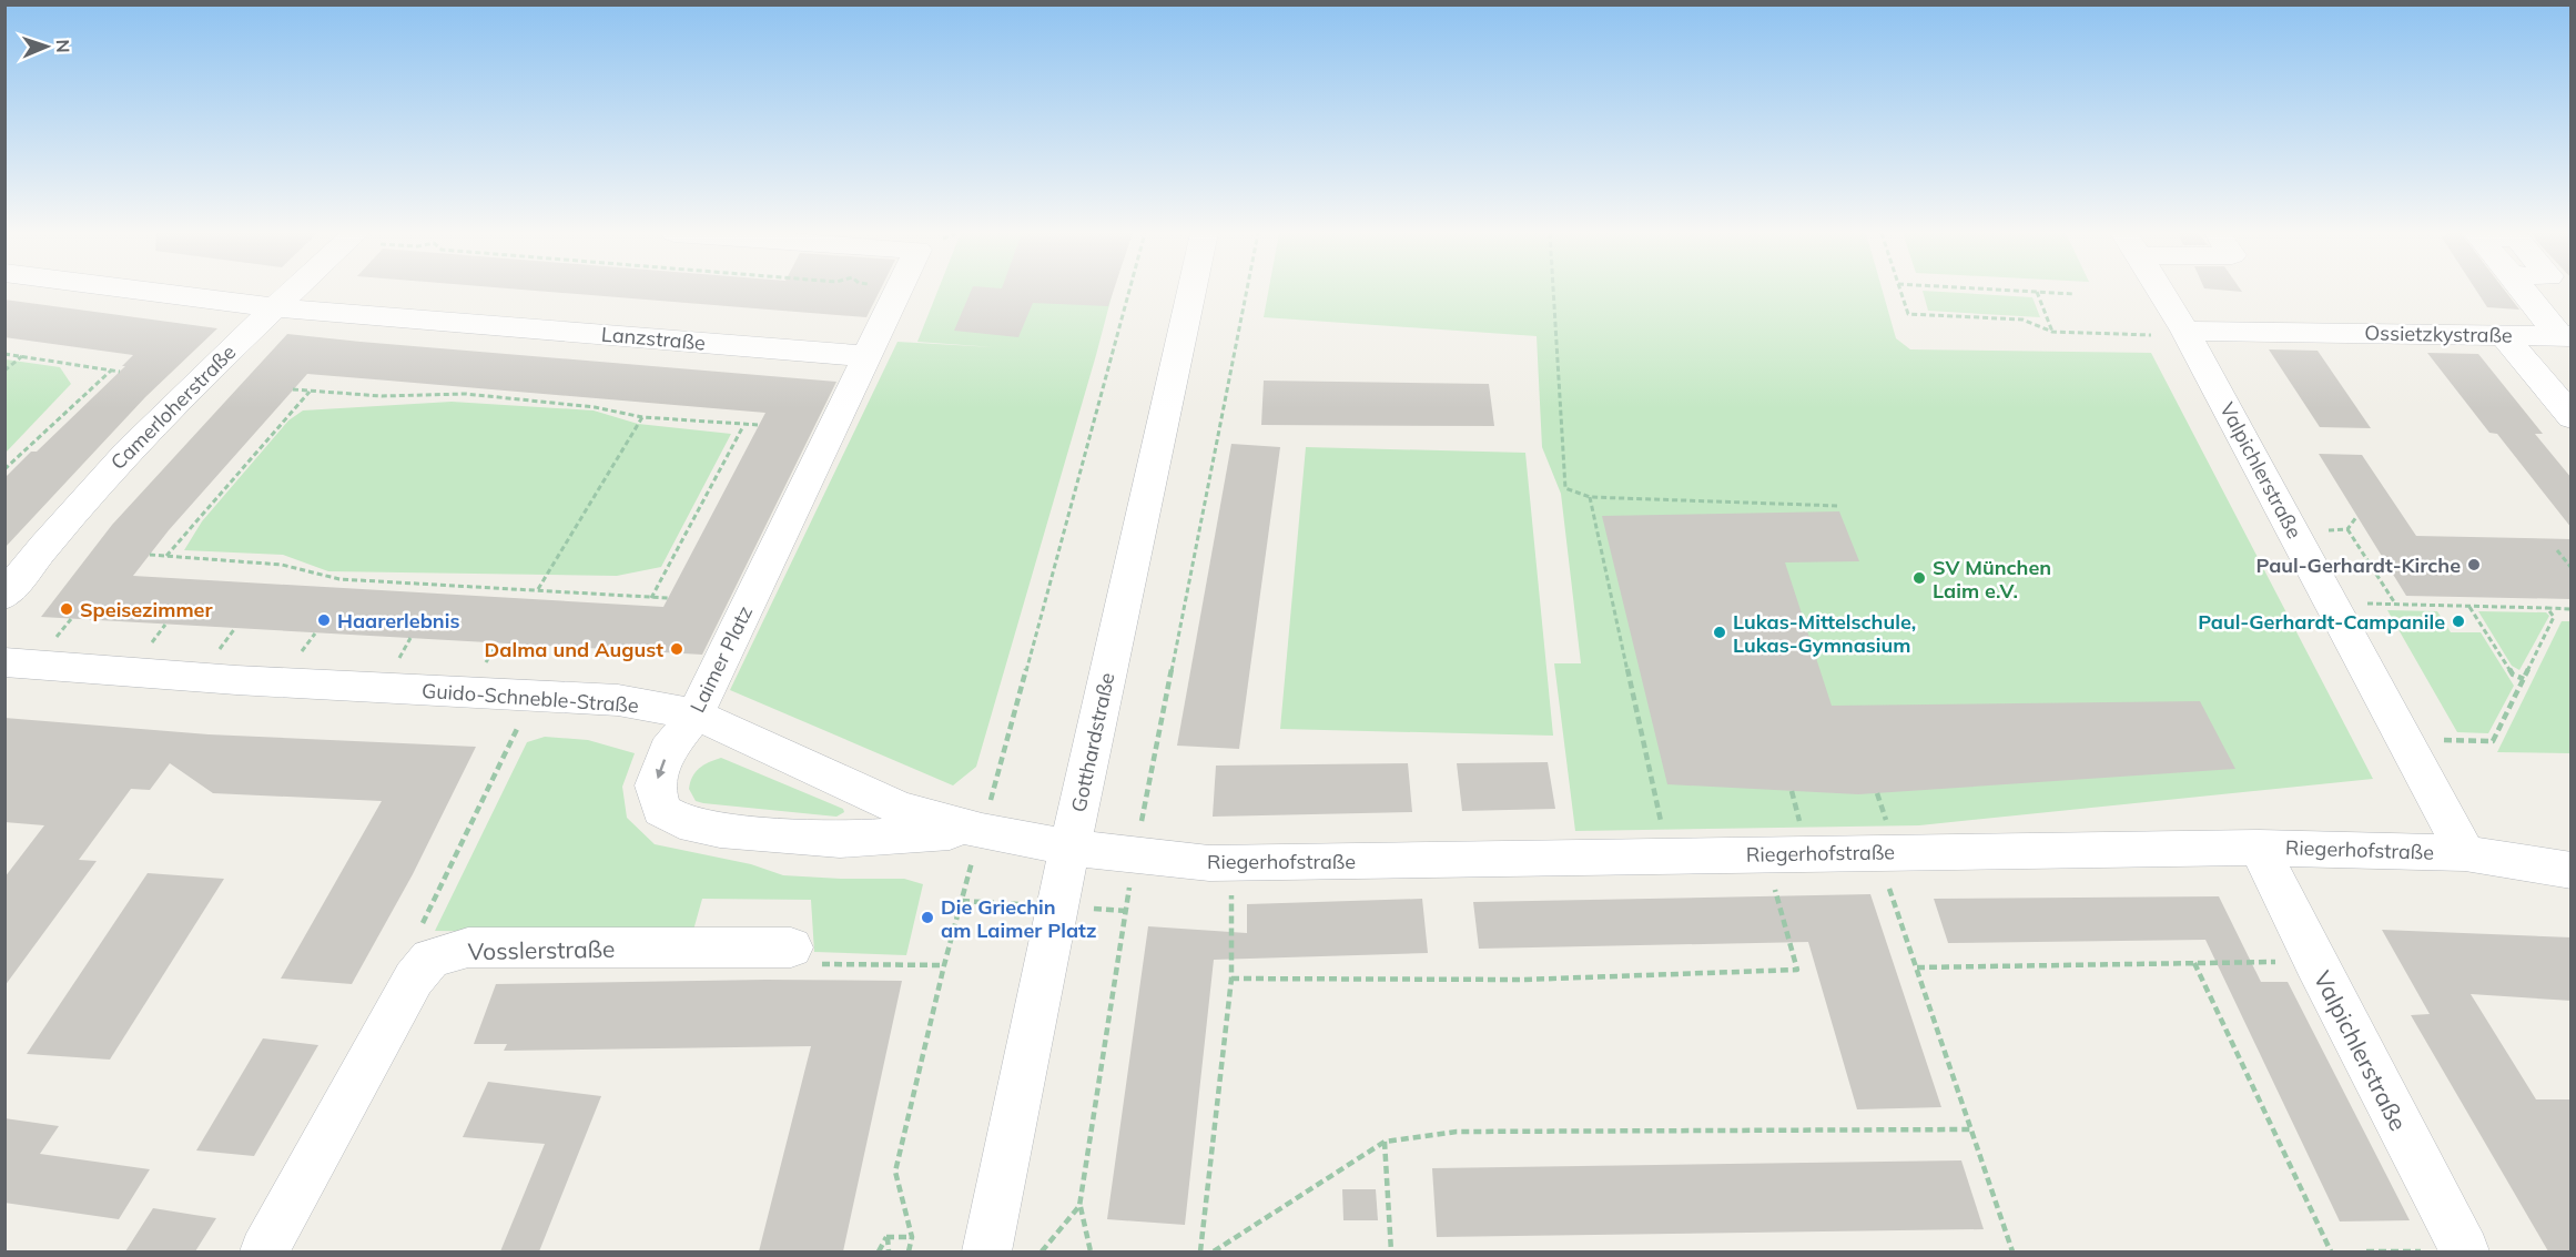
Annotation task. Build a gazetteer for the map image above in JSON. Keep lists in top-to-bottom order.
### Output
{
  "streets": {
    "street": [
      "Ossietzkystraße",
      "Lanzstraße",
      "Camerloherstraße",
      "Valpichlerstraße",
      "Laimer Platz",
      "Guido-Schneble-Straße",
      "Gotthardstraße",
      "Riegerhofstraße",
      "Vosslerstraße"
    ]
  },
  "crossings": [
    ["Ossietzkystraße", "Valpichlerstraße"],
    ["Lanzstraße", "Camerloherstraße"],
    ["Lanzstraße", "Laimer Platz"],
    ["Valpichlerstraße", "Riegerhofstraße"],
    ["Laimer Platz", "Guido-Schneble-Straße"],
    ["Guido-Schneble-Straße", "Gotthardstraße"],
    ["Guido-Schneble-Straße", "Riegerhofstraße"],
    ["Gotthardstraße", "Riegerhofstraße"]
  ],
  "places": [
    "Paul-Gerhardt-Kirche",
    "SV München Laim e.V.",
    "Speisezimmer",
    "Haarerlebnis",
    "Paul-Gerhardt-Campanile",
    "Lukas-Mittelschule, Lukas-Gymnasium",
    "Dalma und August",
    "Die Griechin am Laimer Platz"
  ],
  "north": "right"
}
